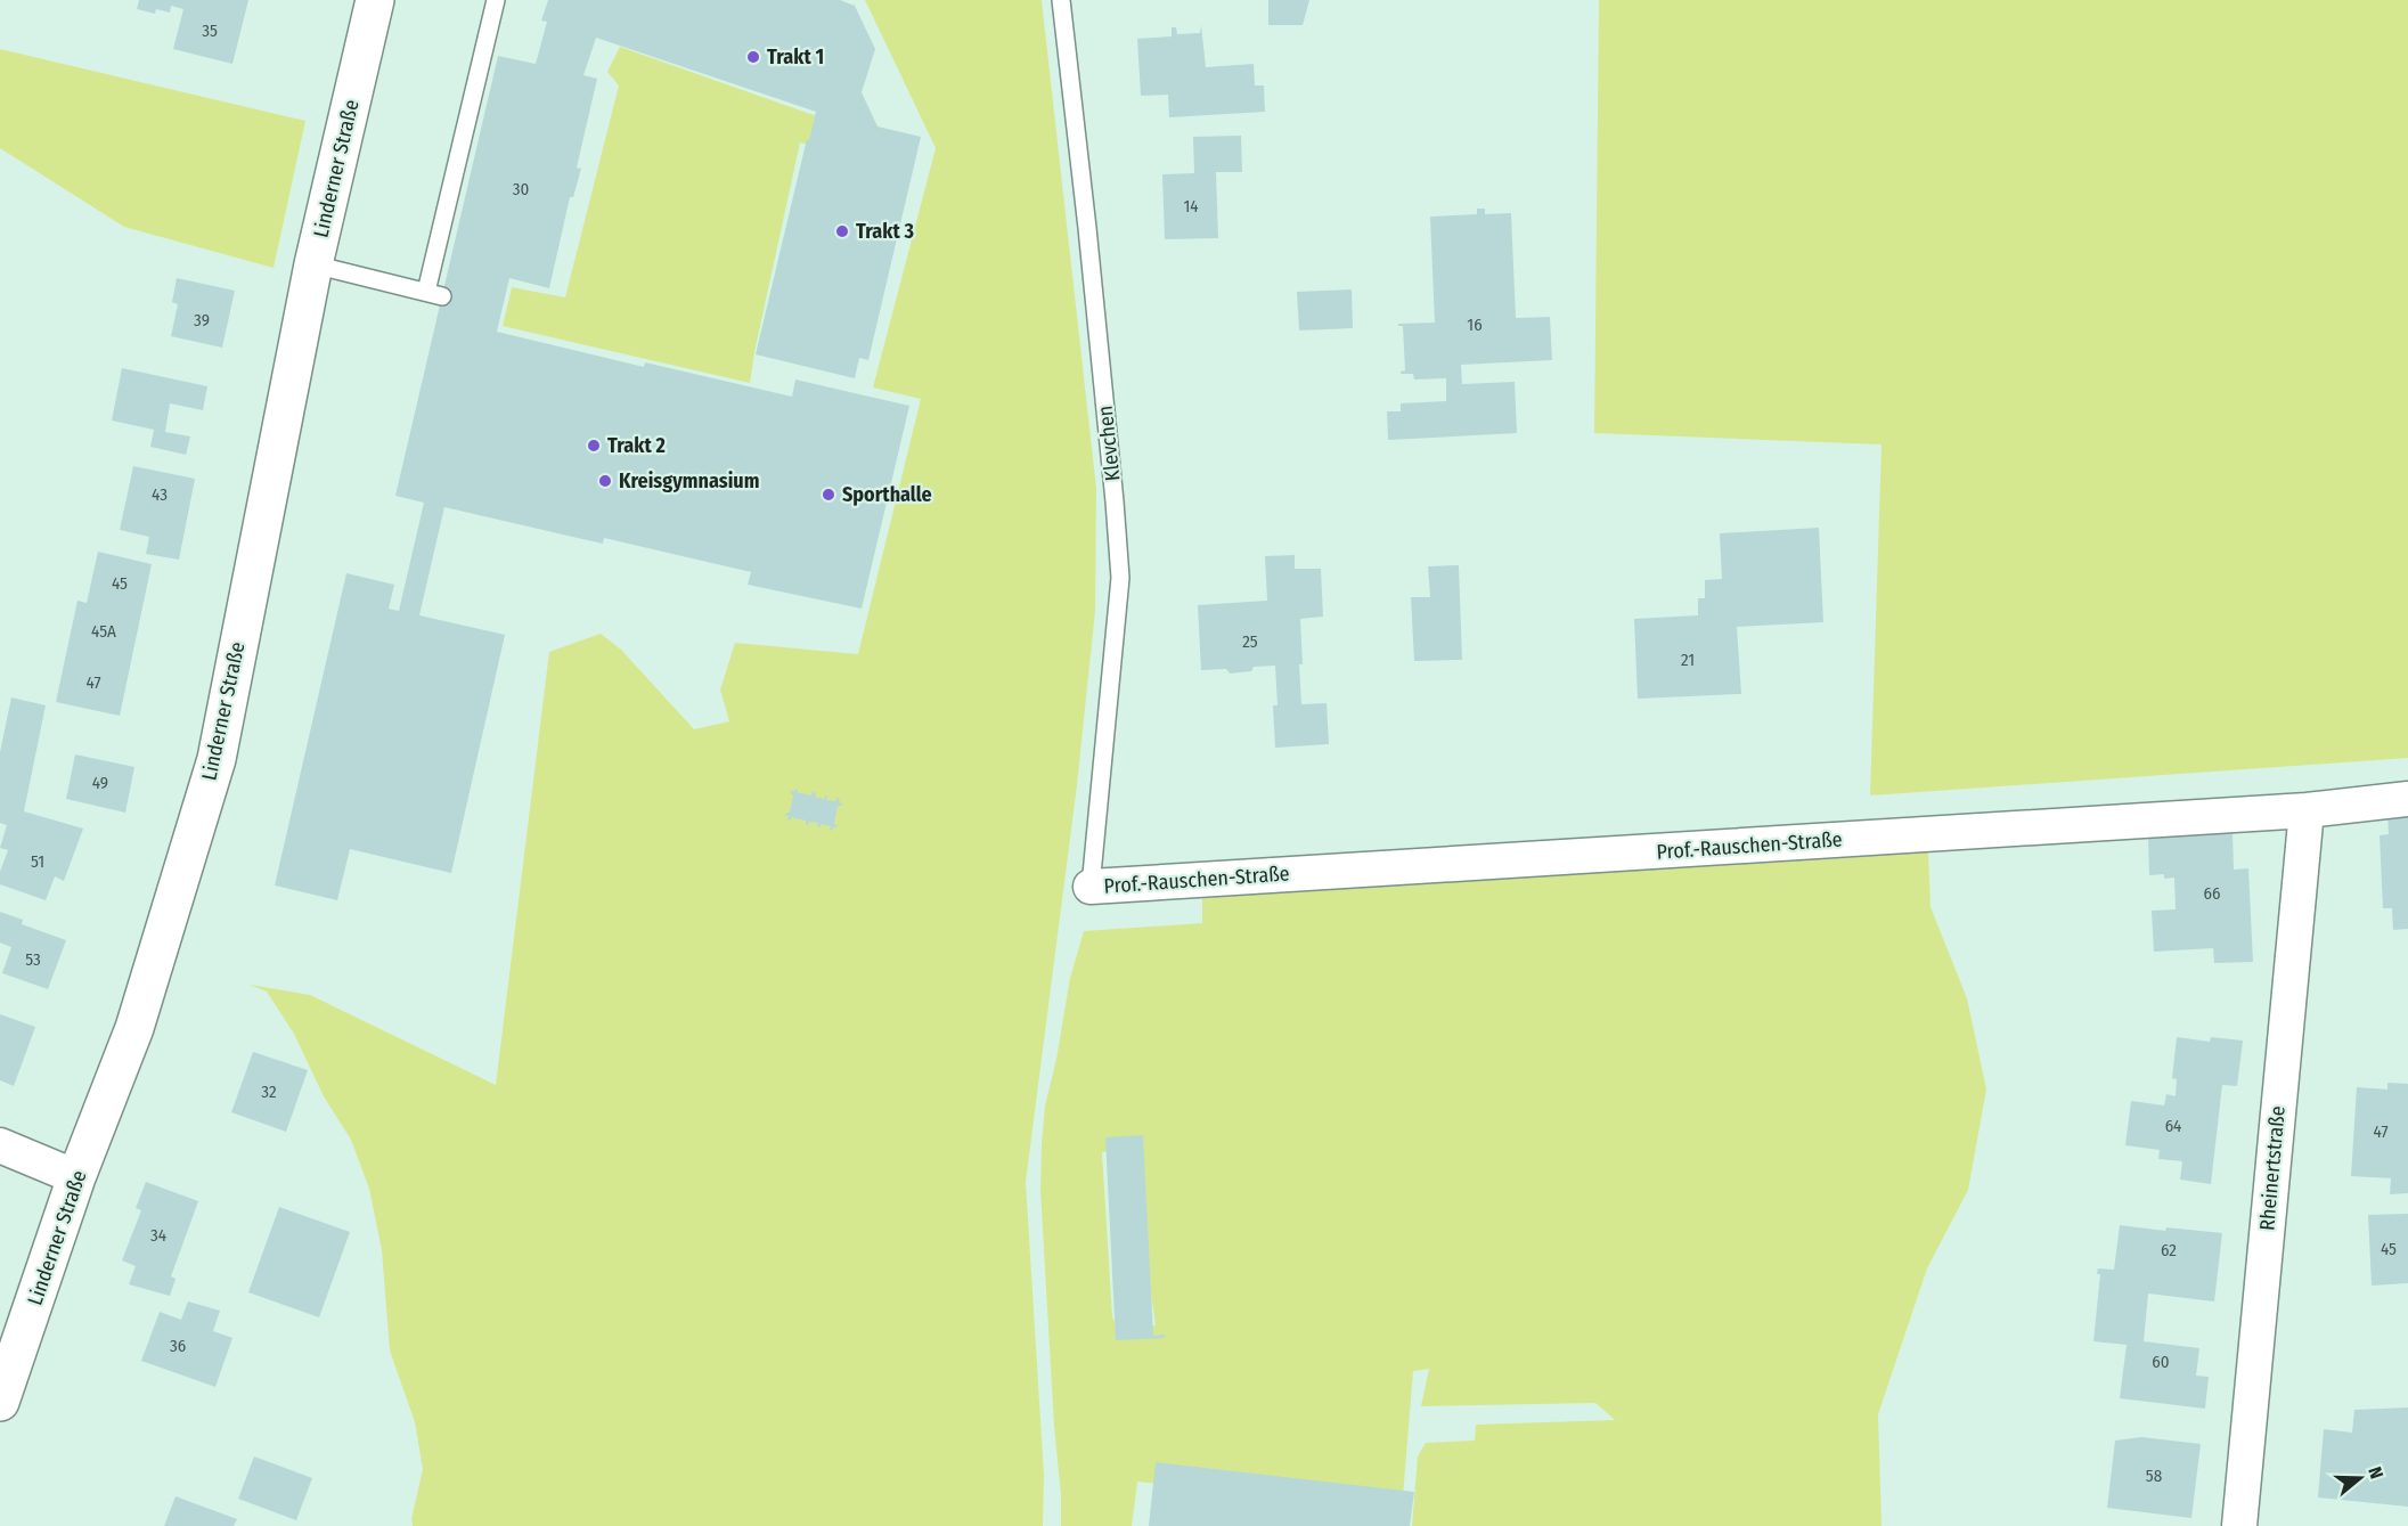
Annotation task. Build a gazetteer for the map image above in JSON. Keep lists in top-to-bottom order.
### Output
{
  "streets": {
    "main road": ["Linderner Straße"],
    "street": ["Prof.-Rauschen-Straße", "Rheinertstraße"],
    "lane": ["Klevchen"]
  },
  "crossings": [
    ["Klevchen", "Prof.-Rauschen-Straße"],
    ["Prof.-Rauschen-Straße", "Rheinertstraße"]
  ],
  "places": [
    "Trakt 1",
    "Trakt 3",
    "Trakt 2",
    "Kreisgymnasium",
    "Sporthalle"
  ],
  "house_numbers": [
    "35",
    "30",
    "14",
    "39",
    "16",
    "43",
    "45",
    "45A",
    "25",
    "21",
    "47",
    "49",
    "51",
    "66",
    "53",
    "32",
    "64",
    "47",
    "34",
    "45",
    "62",
    "36",
    "60",
    "58"
  ],
  "north": "right"
}
